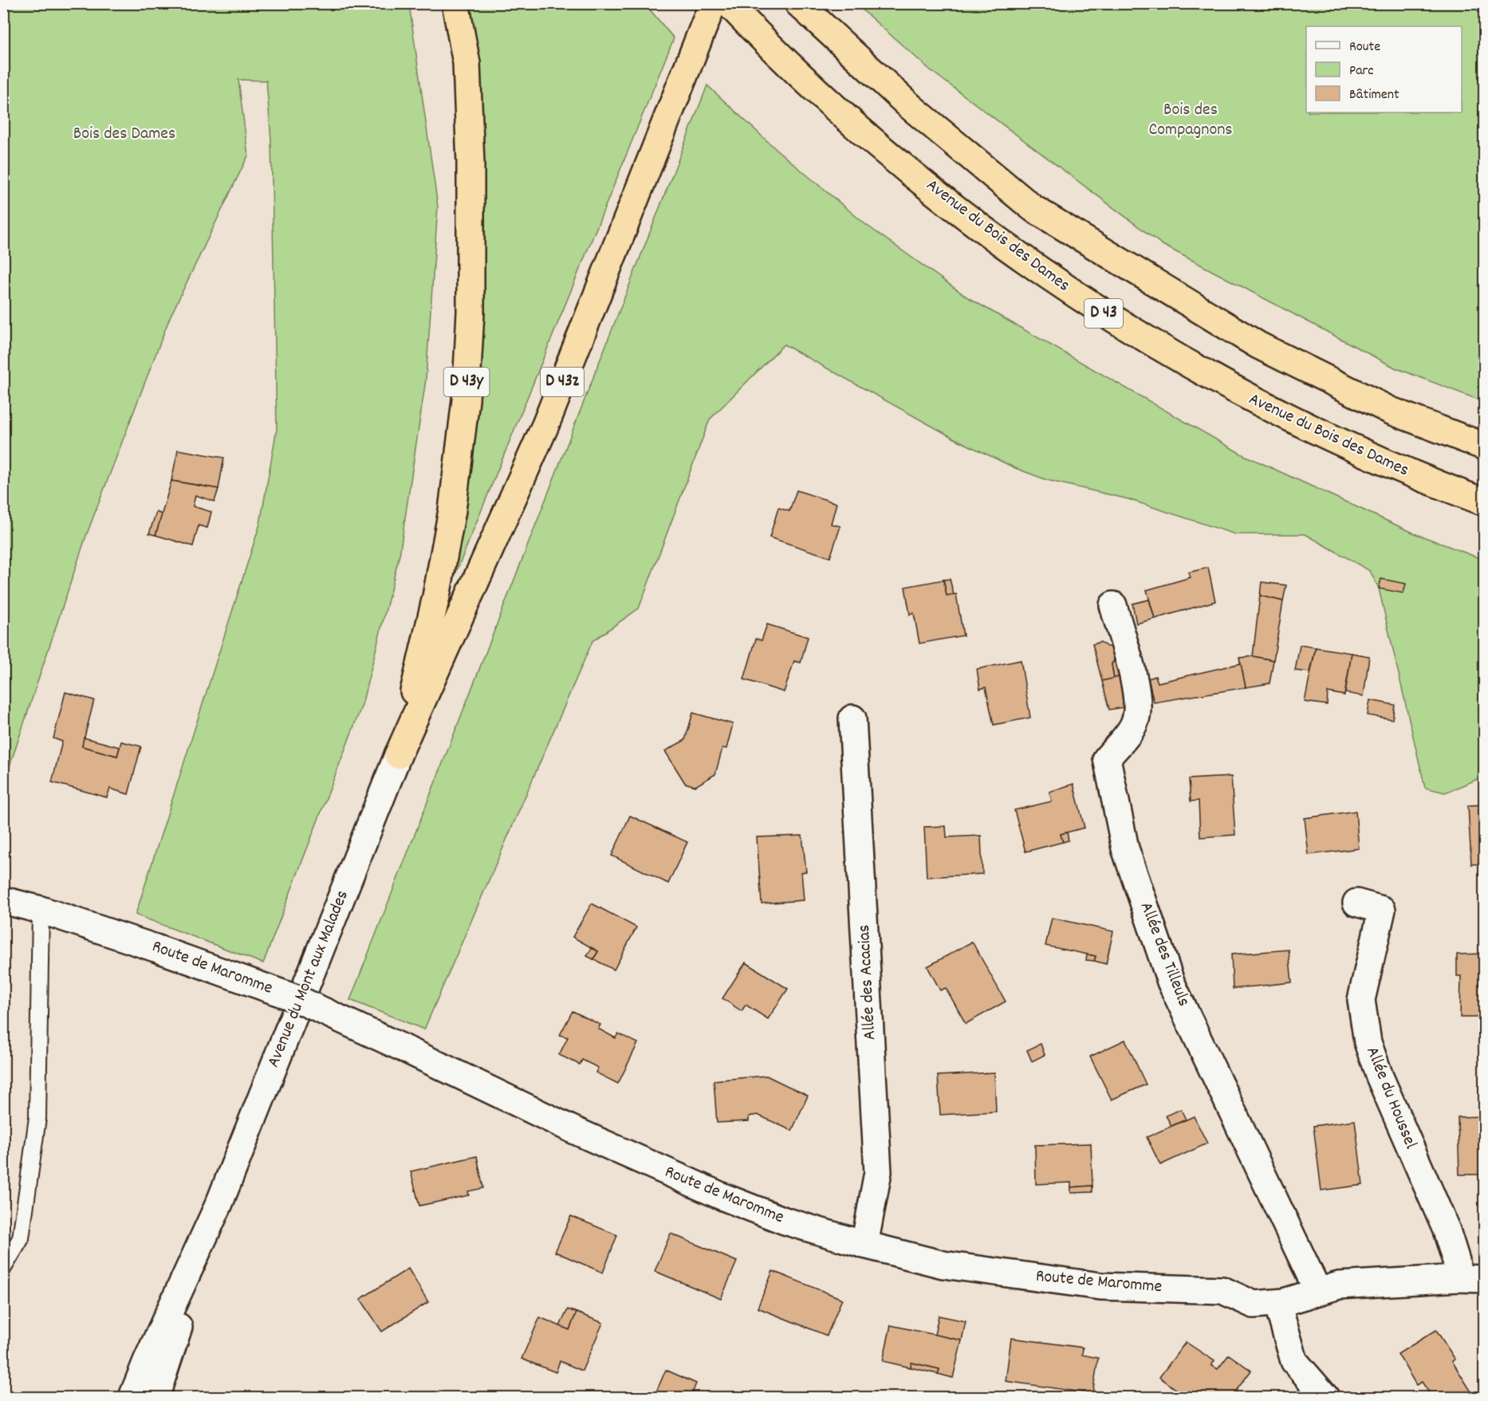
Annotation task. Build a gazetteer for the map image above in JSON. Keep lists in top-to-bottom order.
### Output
{
  "streets": {
    "highway": [
      "Avenue du Bois des Dames",
      "D 43",
      "D 43y",
      "D 43z"
    ],
    "street": [
      "Allée des Tilleuls",
      "Route de Maromme",
      "Avenue du Mont aux Malades",
      "Allée des Acacias",
      "Allée du Houssel"
    ]
  },
  "crossings": [
    ["D 43y", "D 43z"],
    ["D 43y", "Avenue du Mont aux Malades"],
    ["D 43z", "Avenue du Mont aux Malades"],
    ["Allée des Tilleuls", "Route de Maromme"],
    ["Route de Maromme", "Allée des Acacias"],
    ["Route de Maromme", "Allée du Houssel"]
  ],
  "parks": ["Bois des Compagnons", "Bois des Dames"],
  "legend": ["Route", "Parc", "Bâtiment"]
}
